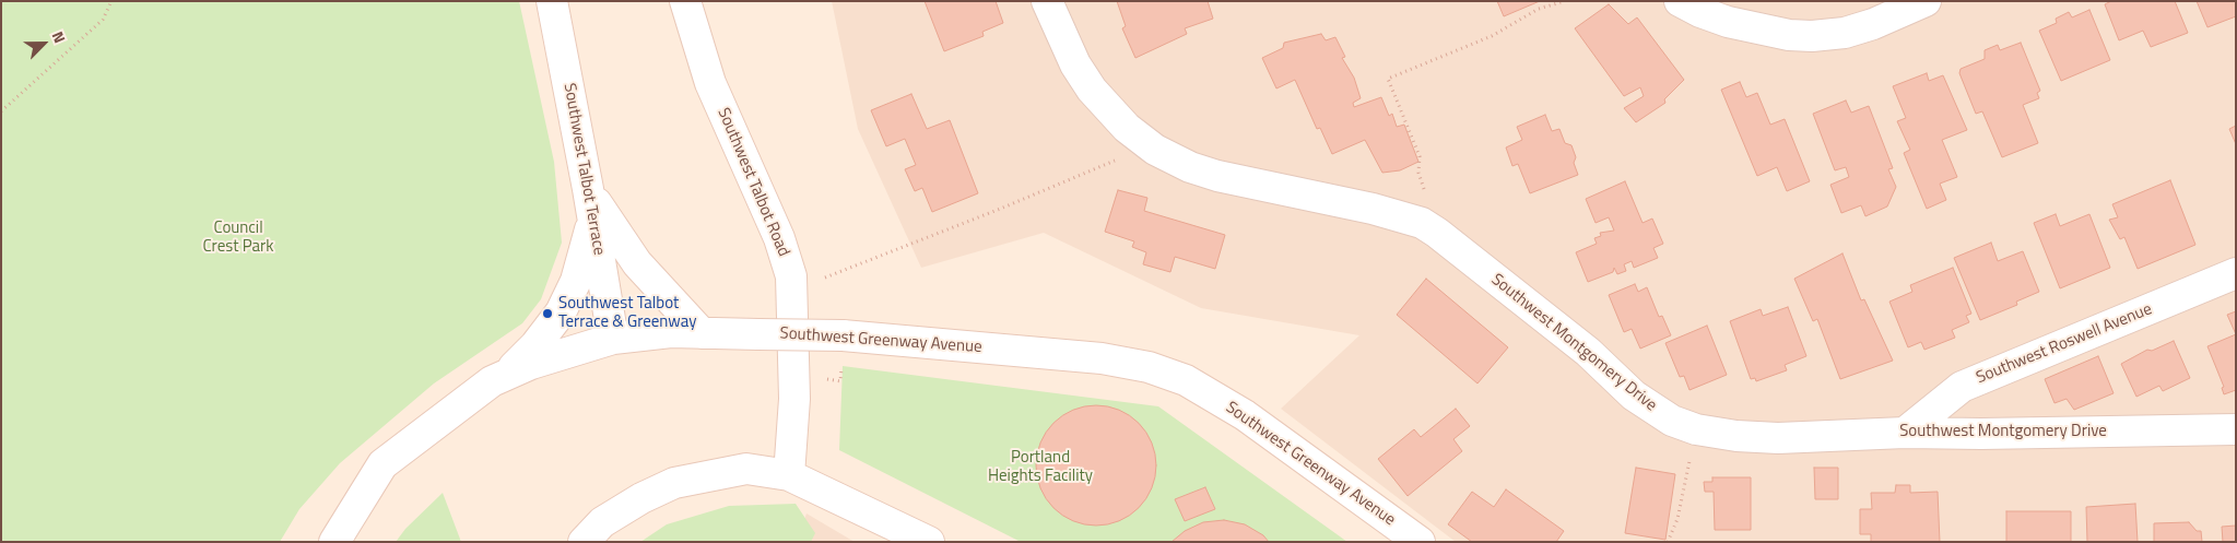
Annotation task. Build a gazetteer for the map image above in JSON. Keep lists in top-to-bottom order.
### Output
{
  "streets": {
    "street": [
      "Southwest Talbot Terrace",
      "Southwest Talbot Road",
      "Southwest Greenway Avenue",
      "Southwest Montgomery Drive",
      "Southwest Roswell Avenue"
    ]
  },
  "crossings": [
    ["Southwest Talbot Terrace", "Southwest Greenway Avenue"],
    ["Southwest Montgomery Drive", "Southwest Roswell Avenue"]
  ],
  "parks": ["Council Crest Park", "Portland Heights Facility"],
  "places": ["Southwest Talbot Terrace & Greenway"],
  "north": "top right"
}
